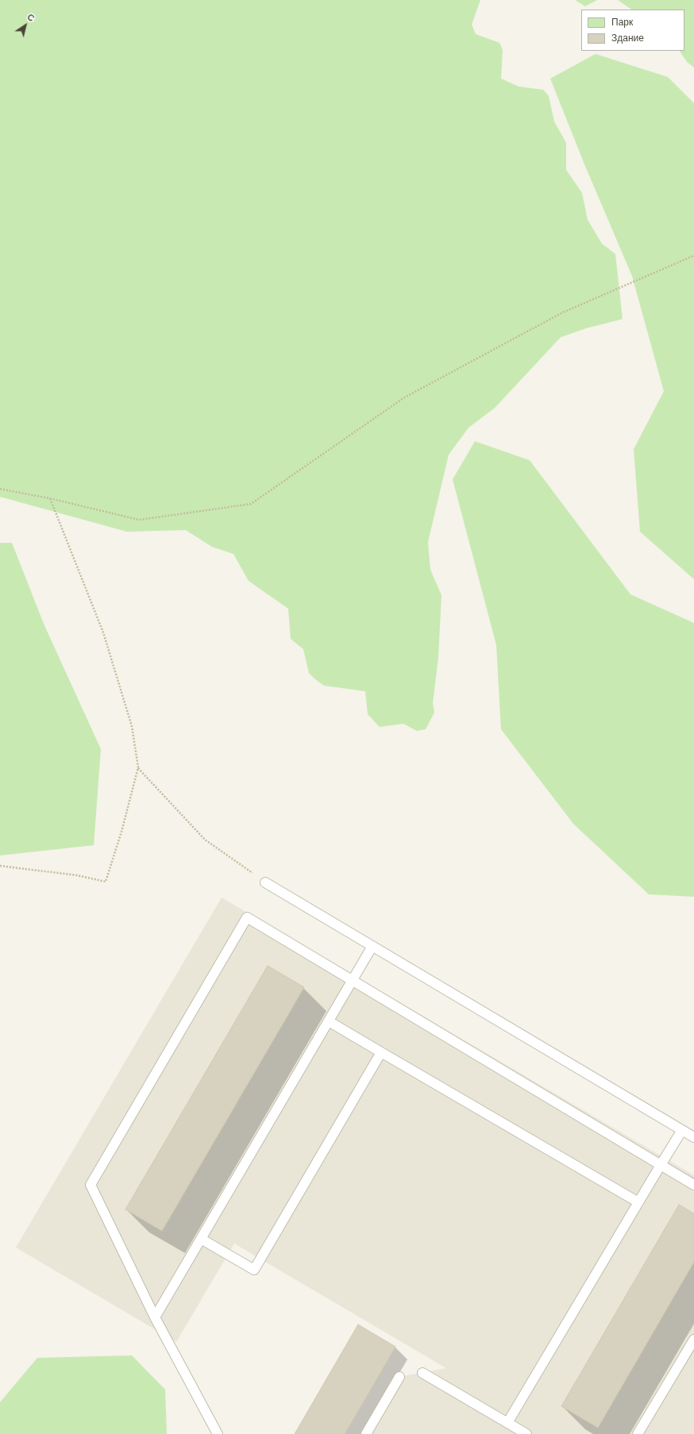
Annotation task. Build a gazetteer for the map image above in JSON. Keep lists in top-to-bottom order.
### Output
{
  "legend": ["Парк", "Здание"],
  "north": "top right"
}
